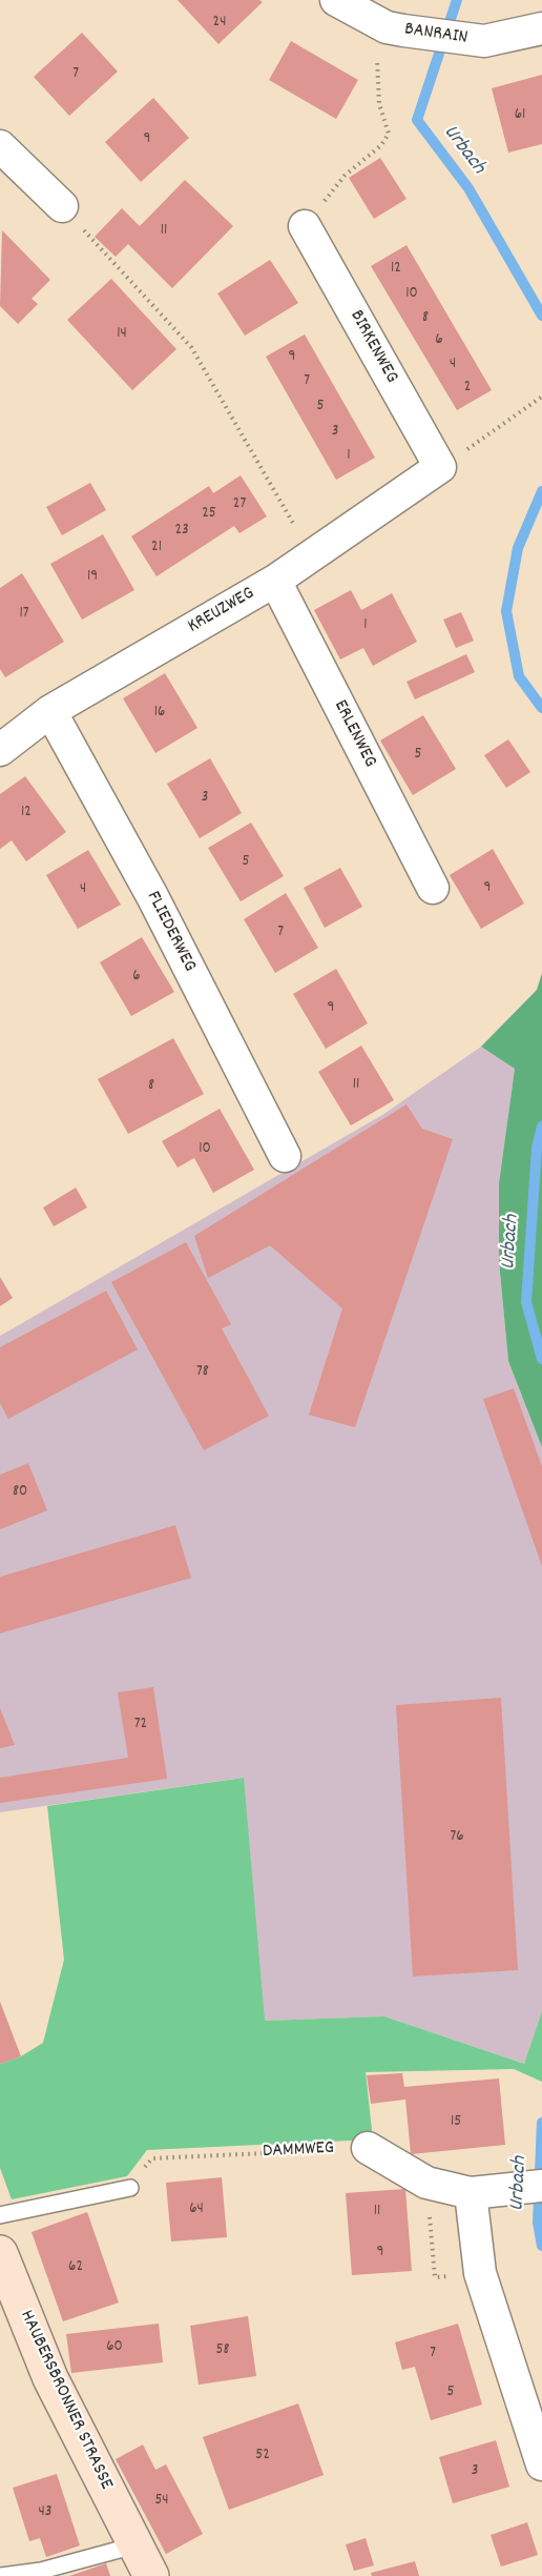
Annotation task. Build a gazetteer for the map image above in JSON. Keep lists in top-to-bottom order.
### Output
{
  "streets": {
    "street": [
      "BANRAIN",
      "BIRKENWEG",
      "KREUZWEG",
      "ERLENWEG",
      "FLIEDERWEG",
      "HAUBERSBRONNER STRASSE"
    ],
    "path": ["DAMMWEG"]
  },
  "crossings": [
    ["BIRKENWEG", "KREUZWEG"],
    ["KREUZWEG", "ERLENWEG"],
    ["KREUZWEG", "FLIEDERWEG"]
  ],
  "water": ["Urbach"],
  "house_numbers": [
    "24",
    "7",
    "61",
    "9",
    "11",
    "12",
    "10",
    "8",
    "14",
    "6",
    "9",
    "4",
    "7",
    "2",
    "5",
    "3",
    "1",
    "27",
    "25",
    "23",
    "21",
    "19",
    "17",
    "1",
    "16",
    "5",
    "3",
    "12",
    "5",
    "9",
    "4",
    "7",
    "6",
    "9",
    "11",
    "8",
    "10",
    "78",
    "80",
    "72",
    "76",
    "15",
    "64",
    "11",
    "9",
    "62",
    "60",
    "58",
    "7",
    "5",
    "52",
    "3",
    "54",
    "43"
  ]
}
